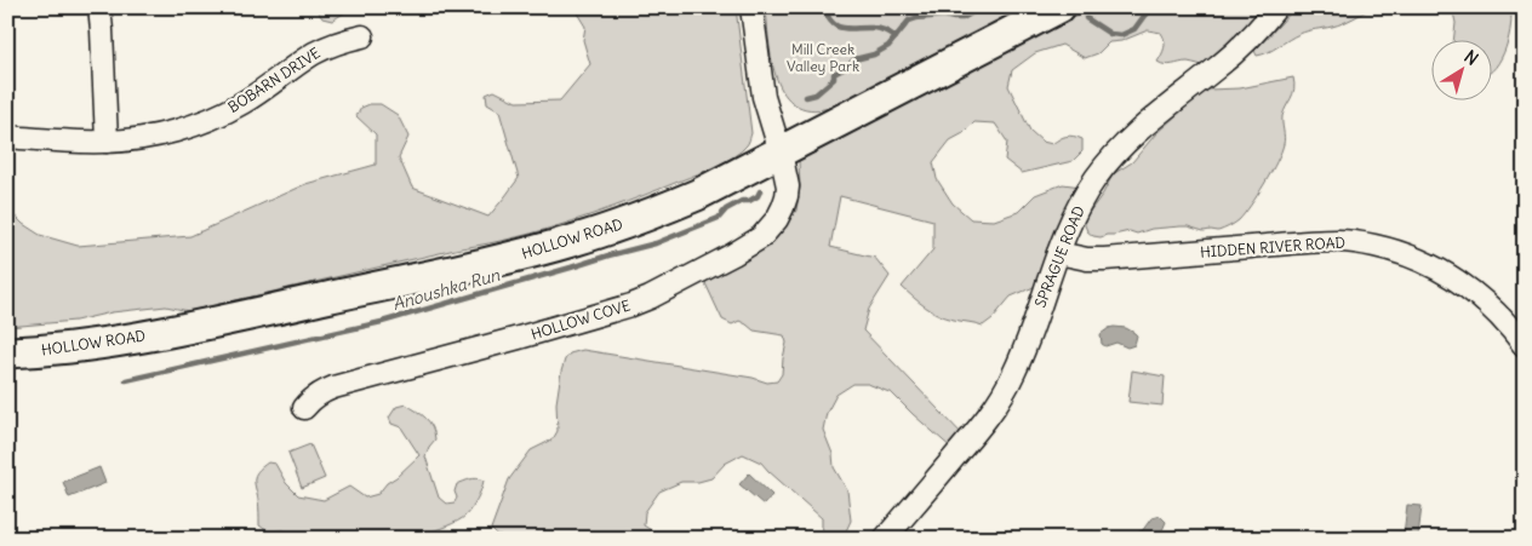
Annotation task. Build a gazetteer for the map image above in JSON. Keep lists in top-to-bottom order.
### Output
{
  "streets": {
    "main road": ["HOLLOW ROAD"],
    "street": [
      "BOBARN DRIVE",
      "HIDDEN RIVER ROAD",
      "SPRAGUE ROAD",
      "HOLLOW COVE"
    ]
  },
  "crossings": [
    ["HOLLOW ROAD", "HOLLOW COVE"],
    ["HIDDEN RIVER ROAD", "SPRAGUE ROAD"]
  ],
  "water": ["Anoushka Run"],
  "parks": ["Mill Creek Valley Park"],
  "north": "top right"
}
